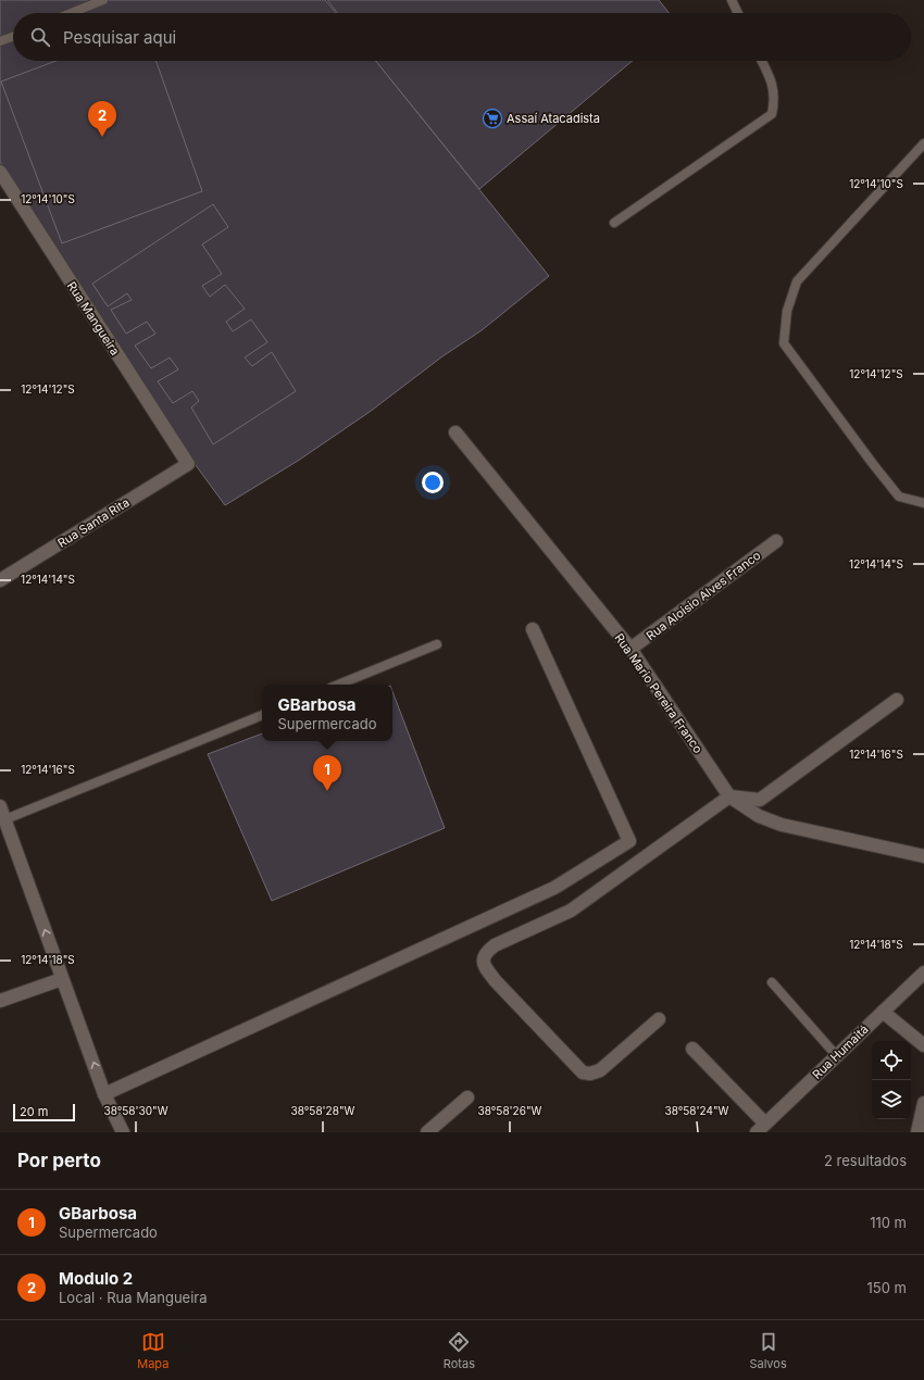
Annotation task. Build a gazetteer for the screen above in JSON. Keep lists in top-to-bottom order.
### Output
{
  "streets": {
    "street": [
      "Rua Mangueira",
      "Rua Santa Rita",
      "Rua Aloisio Alves Franco",
      "Rua Mario Pereira Franco",
      "Rua Humaitá"
    ]
  },
  "crossings": [
    ["Rua Mangueira", "Rua Santa Rita"],
    ["Rua Aloisio Alves Franco", "Rua Mario Pereira Franco"]
  ],
  "places": {
    "supermarket": ["Assaí Atacadista"]
  },
  "scale_bar": "20 m",
  "page": {
    "search": "Pesquisar aqui",
    "pins": ["2", "1"],
    "popup": ["GBarbosa", "Supermercado"],
    "scale": "20 m",
    "heading": ["Por perto", "2 resultados"],
    "list": [
      {
        "mark": "1",
        "name": "GBarbosa",
        "note": "Supermercado",
        "value": "110 m"
      },
      {
        "mark": "2",
        "name": "Modulo 2",
        "note": "Local · Rua Mangueira",
        "value": "150 m"
      }
    ],
    "nav": ["Mapa", "Rotas", "Salvos"]
  },
  "coordinates": [
    "12°14'10\"S",
    "12°14'12\"S",
    "12°14'14\"S",
    "12°14'16\"S",
    "12°14'18\"S",
    "38°58'30\"W",
    "38°58'28\"W",
    "38°58'26\"W",
    "38°58'24\"W"
  ]
}
